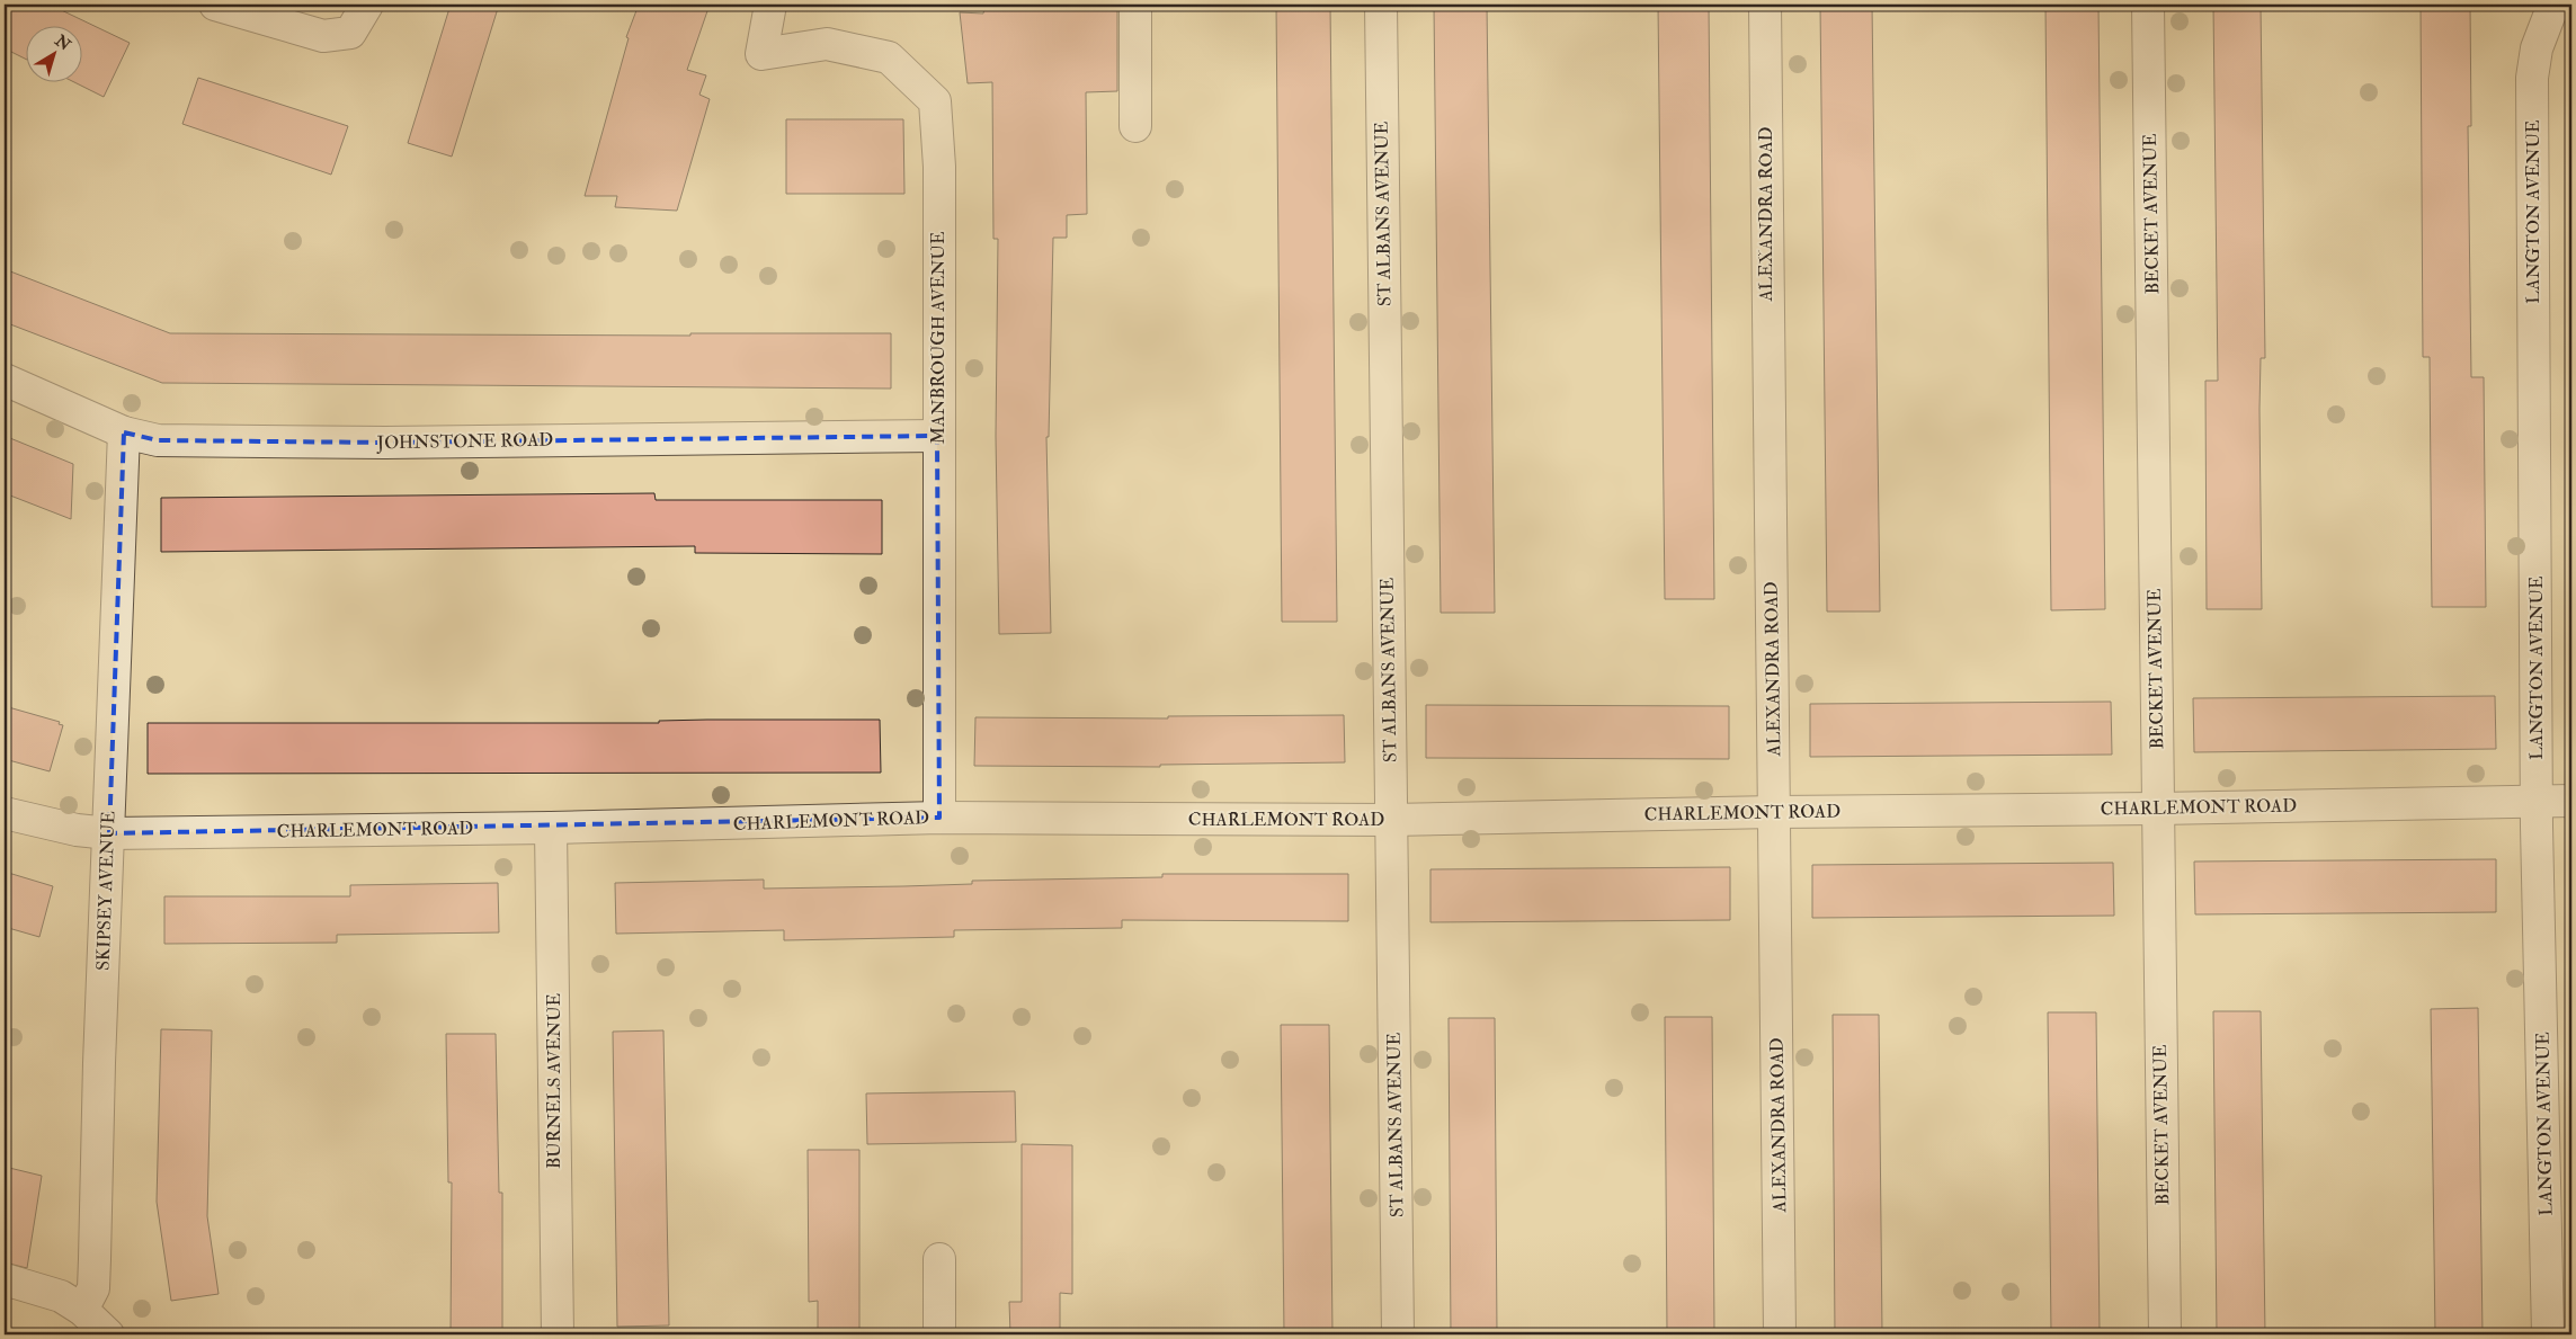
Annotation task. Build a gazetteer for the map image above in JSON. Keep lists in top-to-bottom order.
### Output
{
  "streets": {
    "street": [
      "LANGTON AVENUE",
      "ST ALBANS AVENUE",
      "ALEXANDRA ROAD",
      "BECKET AVENUE",
      "MANBROUGH AVENUE",
      "JOHNSTONE ROAD",
      "CHARLEMONT ROAD",
      "SKIPSEY AVENUE",
      "BURNELS AVENUE"
    ]
  },
  "crossings": [
    ["LANGTON AVENUE", "CHARLEMONT ROAD"],
    ["ST ALBANS AVENUE", "CHARLEMONT ROAD"],
    ["ALEXANDRA ROAD", "CHARLEMONT ROAD"],
    ["BECKET AVENUE", "CHARLEMONT ROAD"],
    ["MANBROUGH AVENUE", "JOHNSTONE ROAD"],
    ["MANBROUGH AVENUE", "CHARLEMONT ROAD"],
    ["JOHNSTONE ROAD", "SKIPSEY AVENUE"],
    ["CHARLEMONT ROAD", "SKIPSEY AVENUE"],
    ["CHARLEMONT ROAD", "BURNELS AVENUE"]
  ],
  "north": "top right"
}
